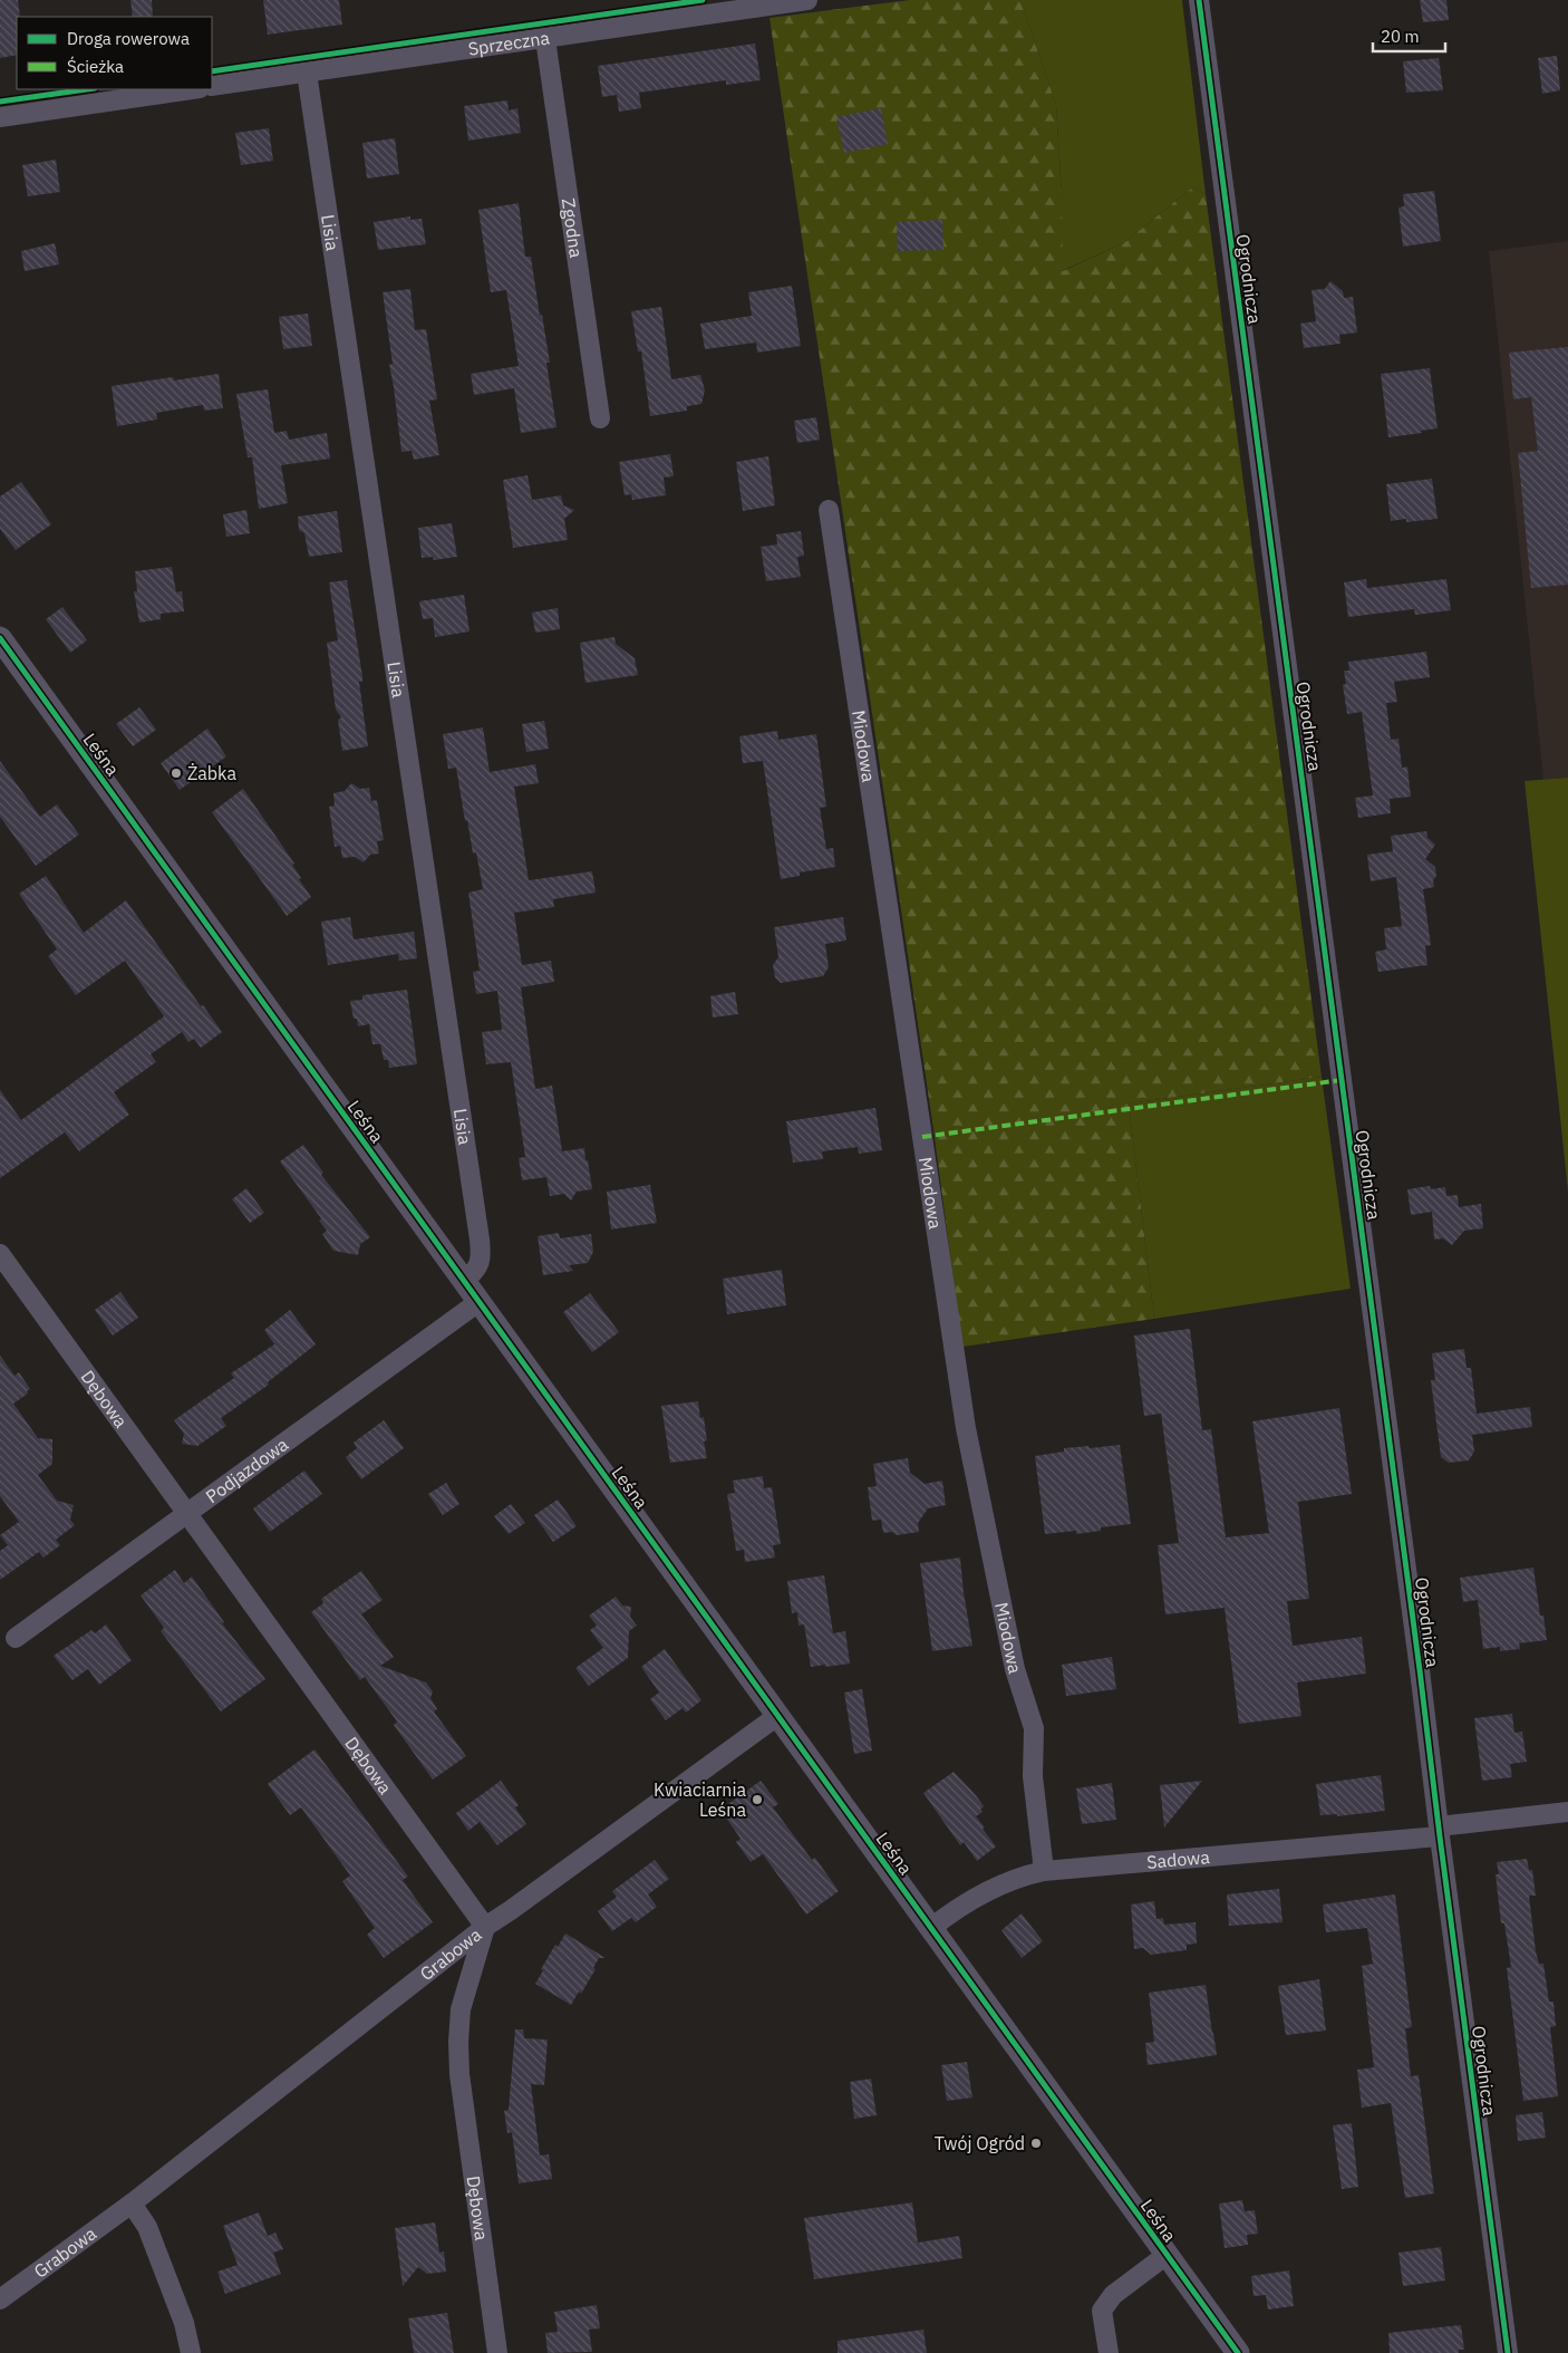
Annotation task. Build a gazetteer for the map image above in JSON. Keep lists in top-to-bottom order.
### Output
{
  "streets": {
    "street": [
      "Sprzeczna",
      "Zgodna",
      "Lisia",
      "Ogrodnicza",
      "Miodowa",
      "Leśna",
      "Dębowa",
      "Podjazdowa",
      "Sadowa",
      "Grabowa"
    ]
  },
  "crossings": [
    ["Sprzeczna", "Zgodna"],
    ["Sprzeczna", "Lisia"],
    ["Lisia", "Leśna"],
    ["Ogrodnicza", "Sadowa"],
    ["Miodowa", "Sadowa"],
    ["Leśna", "Podjazdowa"],
    ["Leśna", "Sadowa"],
    ["Leśna", "Grabowa"],
    ["Dębowa", "Podjazdowa"],
    ["Dębowa", "Grabowa"]
  ],
  "places": ["Żabka", "Kwiaciarnia Leśna", "Twój Ogród"],
  "legend": ["Droga rowerowa", "Ścieżka"],
  "scale_bar": "20 m"
}
